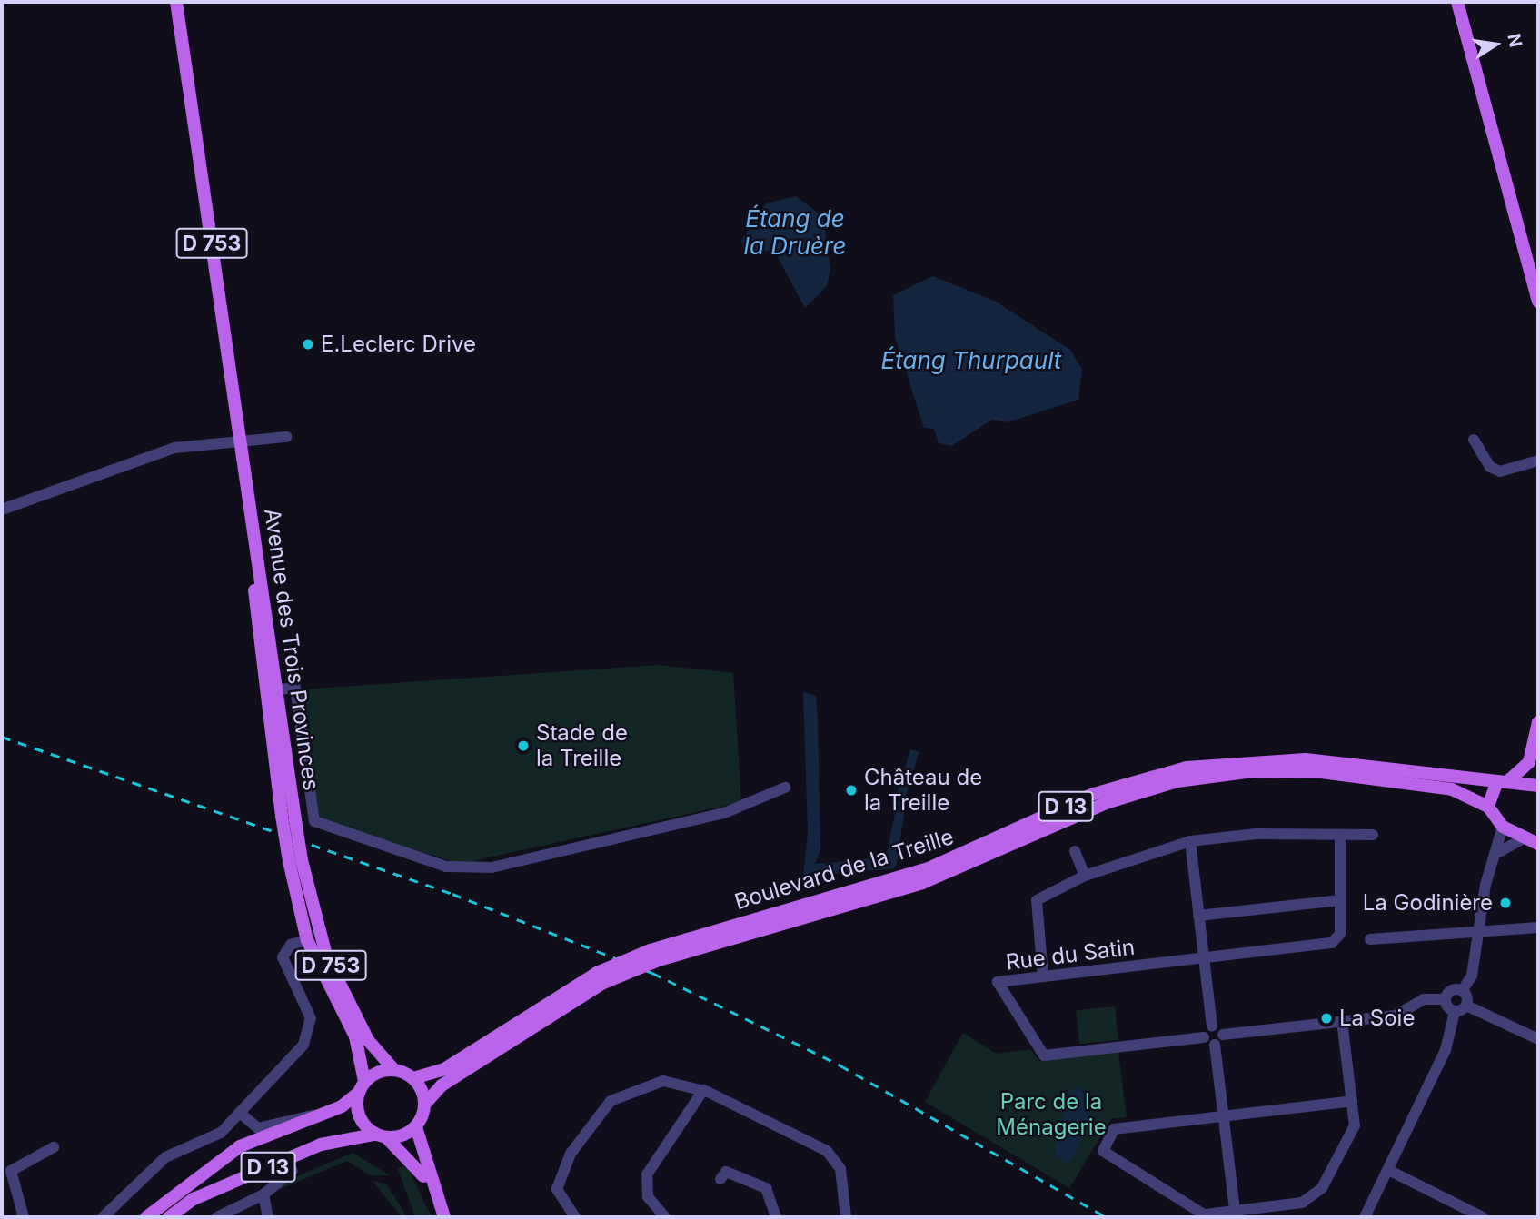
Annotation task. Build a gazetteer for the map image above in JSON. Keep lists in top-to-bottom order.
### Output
{
  "streets": {
    "main road": [
      "D 753",
      "Avenue des Trois Provinces",
      "D 13",
      "Boulevard de la Treille"
    ],
    "street": ["Rue du Satin"]
  },
  "crossings": [
    ["D 753", "Avenue des Trois Provinces"],
    ["D 753", "D 13"],
    ["D 753", "Boulevard de la Treille"],
    ["D 13", "Boulevard de la Treille"]
  ],
  "water": ["Étang de la Druère", "Étang Thurpault"],
  "parks": ["Parc de la Ménagerie"],
  "places": [
    "E.Leclerc Drive",
    "Stade de la Treille",
    "Château de la Treille",
    "La Godinière",
    "La Soie"
  ],
  "north": "right"
}
